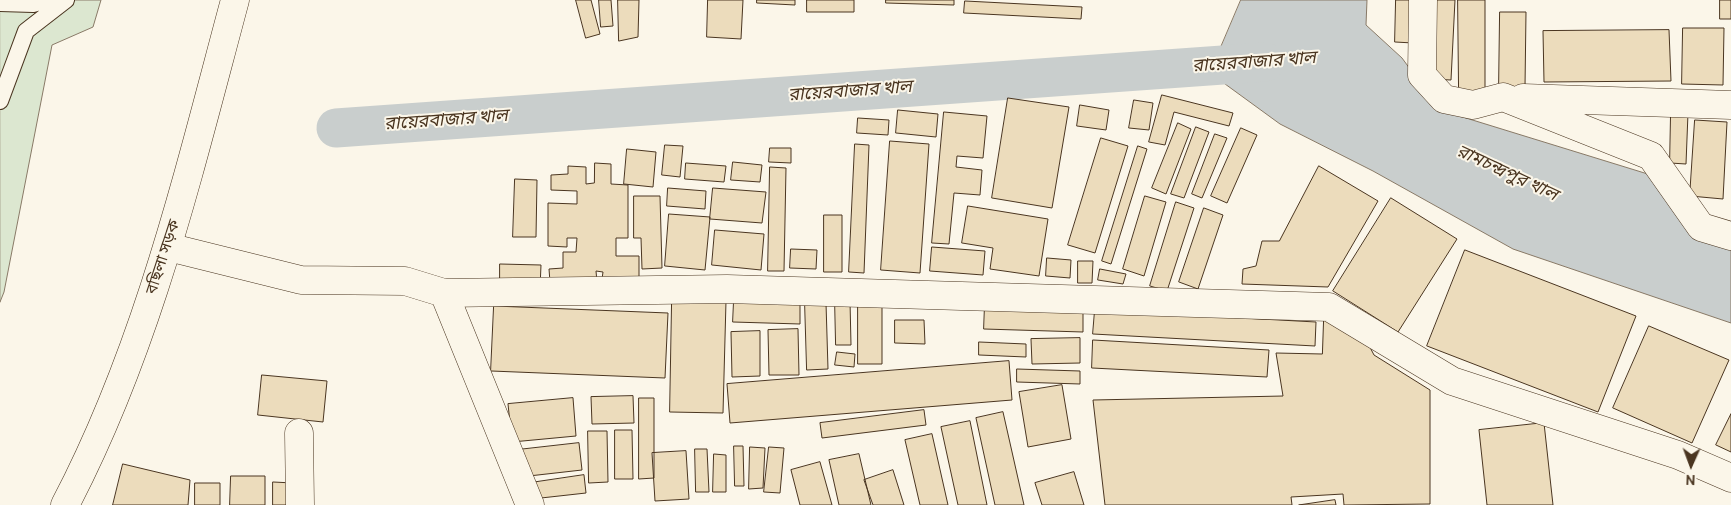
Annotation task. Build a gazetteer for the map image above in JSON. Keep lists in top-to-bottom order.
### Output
{
  "streets": {
    "street": ["বছিলা সড়ক"]
  },
  "water": ["রায়েরবাজার খাল", "রামচন্দ্রপুর খাল"],
  "north": "bottom"
}
